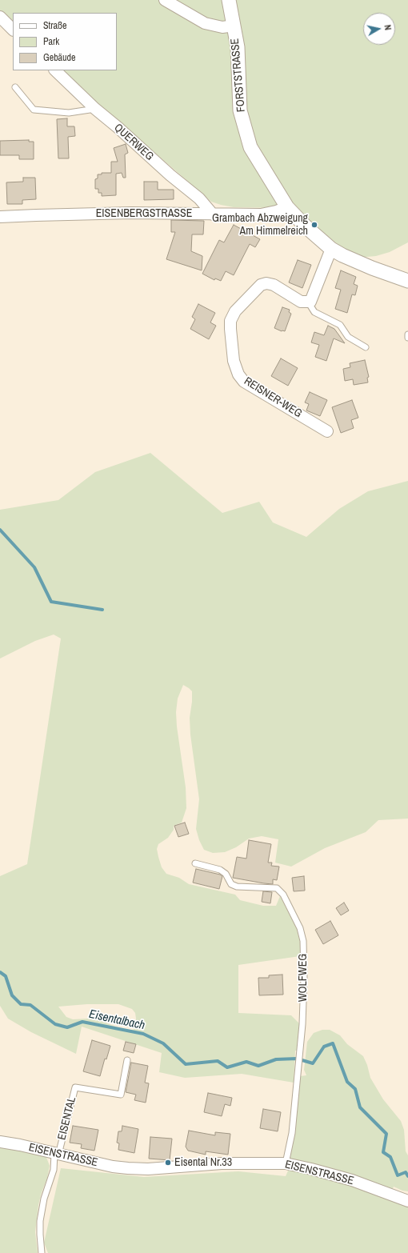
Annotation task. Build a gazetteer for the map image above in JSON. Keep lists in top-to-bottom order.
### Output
{
  "streets": {
    "street": [
      "FORSTSTRASSE",
      "QUERWEG",
      "EISENBERGSTRASSE",
      "REISNER-WEG",
      "EISENSTRASSE"
    ],
    "lane": ["WOLFWEG", "EISENTAL"]
  },
  "crossings": [
    ["FORSTSTRASSE", "EISENBERGSTRASSE"],
    ["QUERWEG", "EISENBERGSTRASSE"],
    ["WOLFWEG", "EISENSTRASSE"],
    ["EISENTAL", "EISENSTRASSE"]
  ],
  "water": ["Eisentalbach"],
  "places": ["Grambach Abzweigung Am Himmelreich", "Eisental Nr.33"],
  "legend": ["Straße", "Park", "Gebäude"],
  "north": "right"
}
